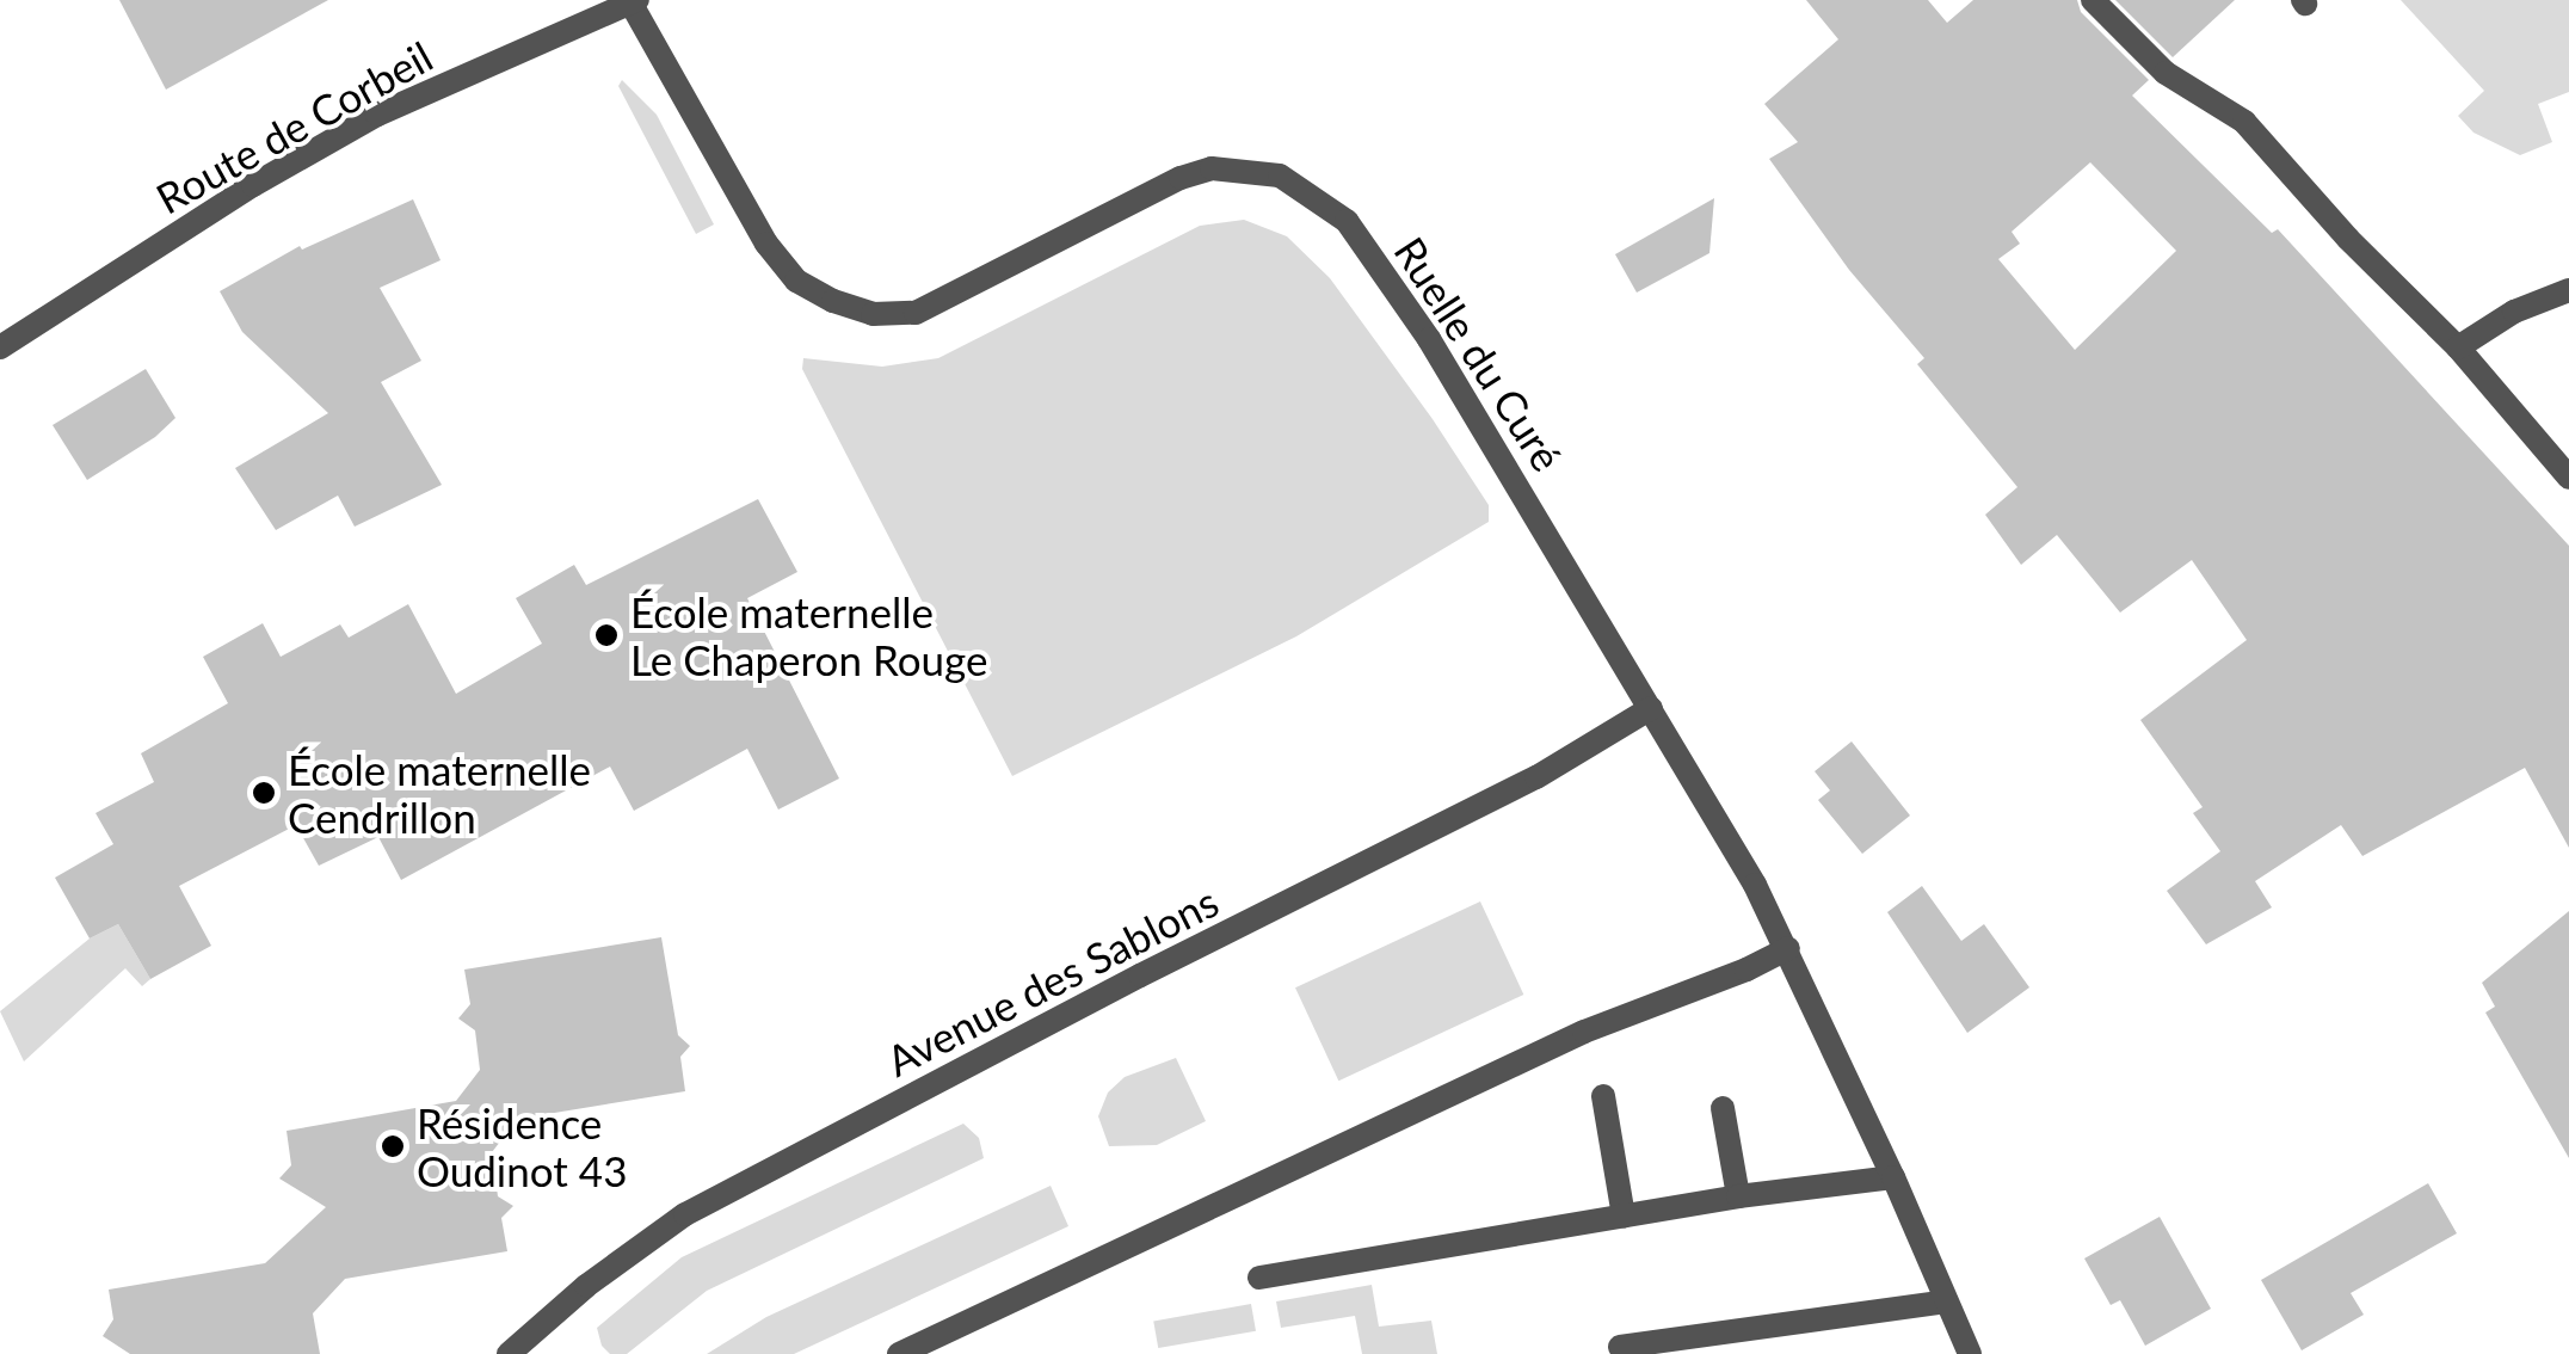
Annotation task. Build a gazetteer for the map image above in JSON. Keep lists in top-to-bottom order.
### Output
{
  "streets": {
    "street": ["Route de Corbeil", "Ruelle du Curé", "Avenue des Sablons"]
  },
  "crossings": [
    ["Route de Corbeil", "Ruelle du Curé"],
    ["Ruelle du Curé", "Avenue des Sablons"]
  ],
  "places": ["École maternelle Le Chaperon Rouge", "École maternelle Cendrillon", "Résidence Oudinot 43"]
}
